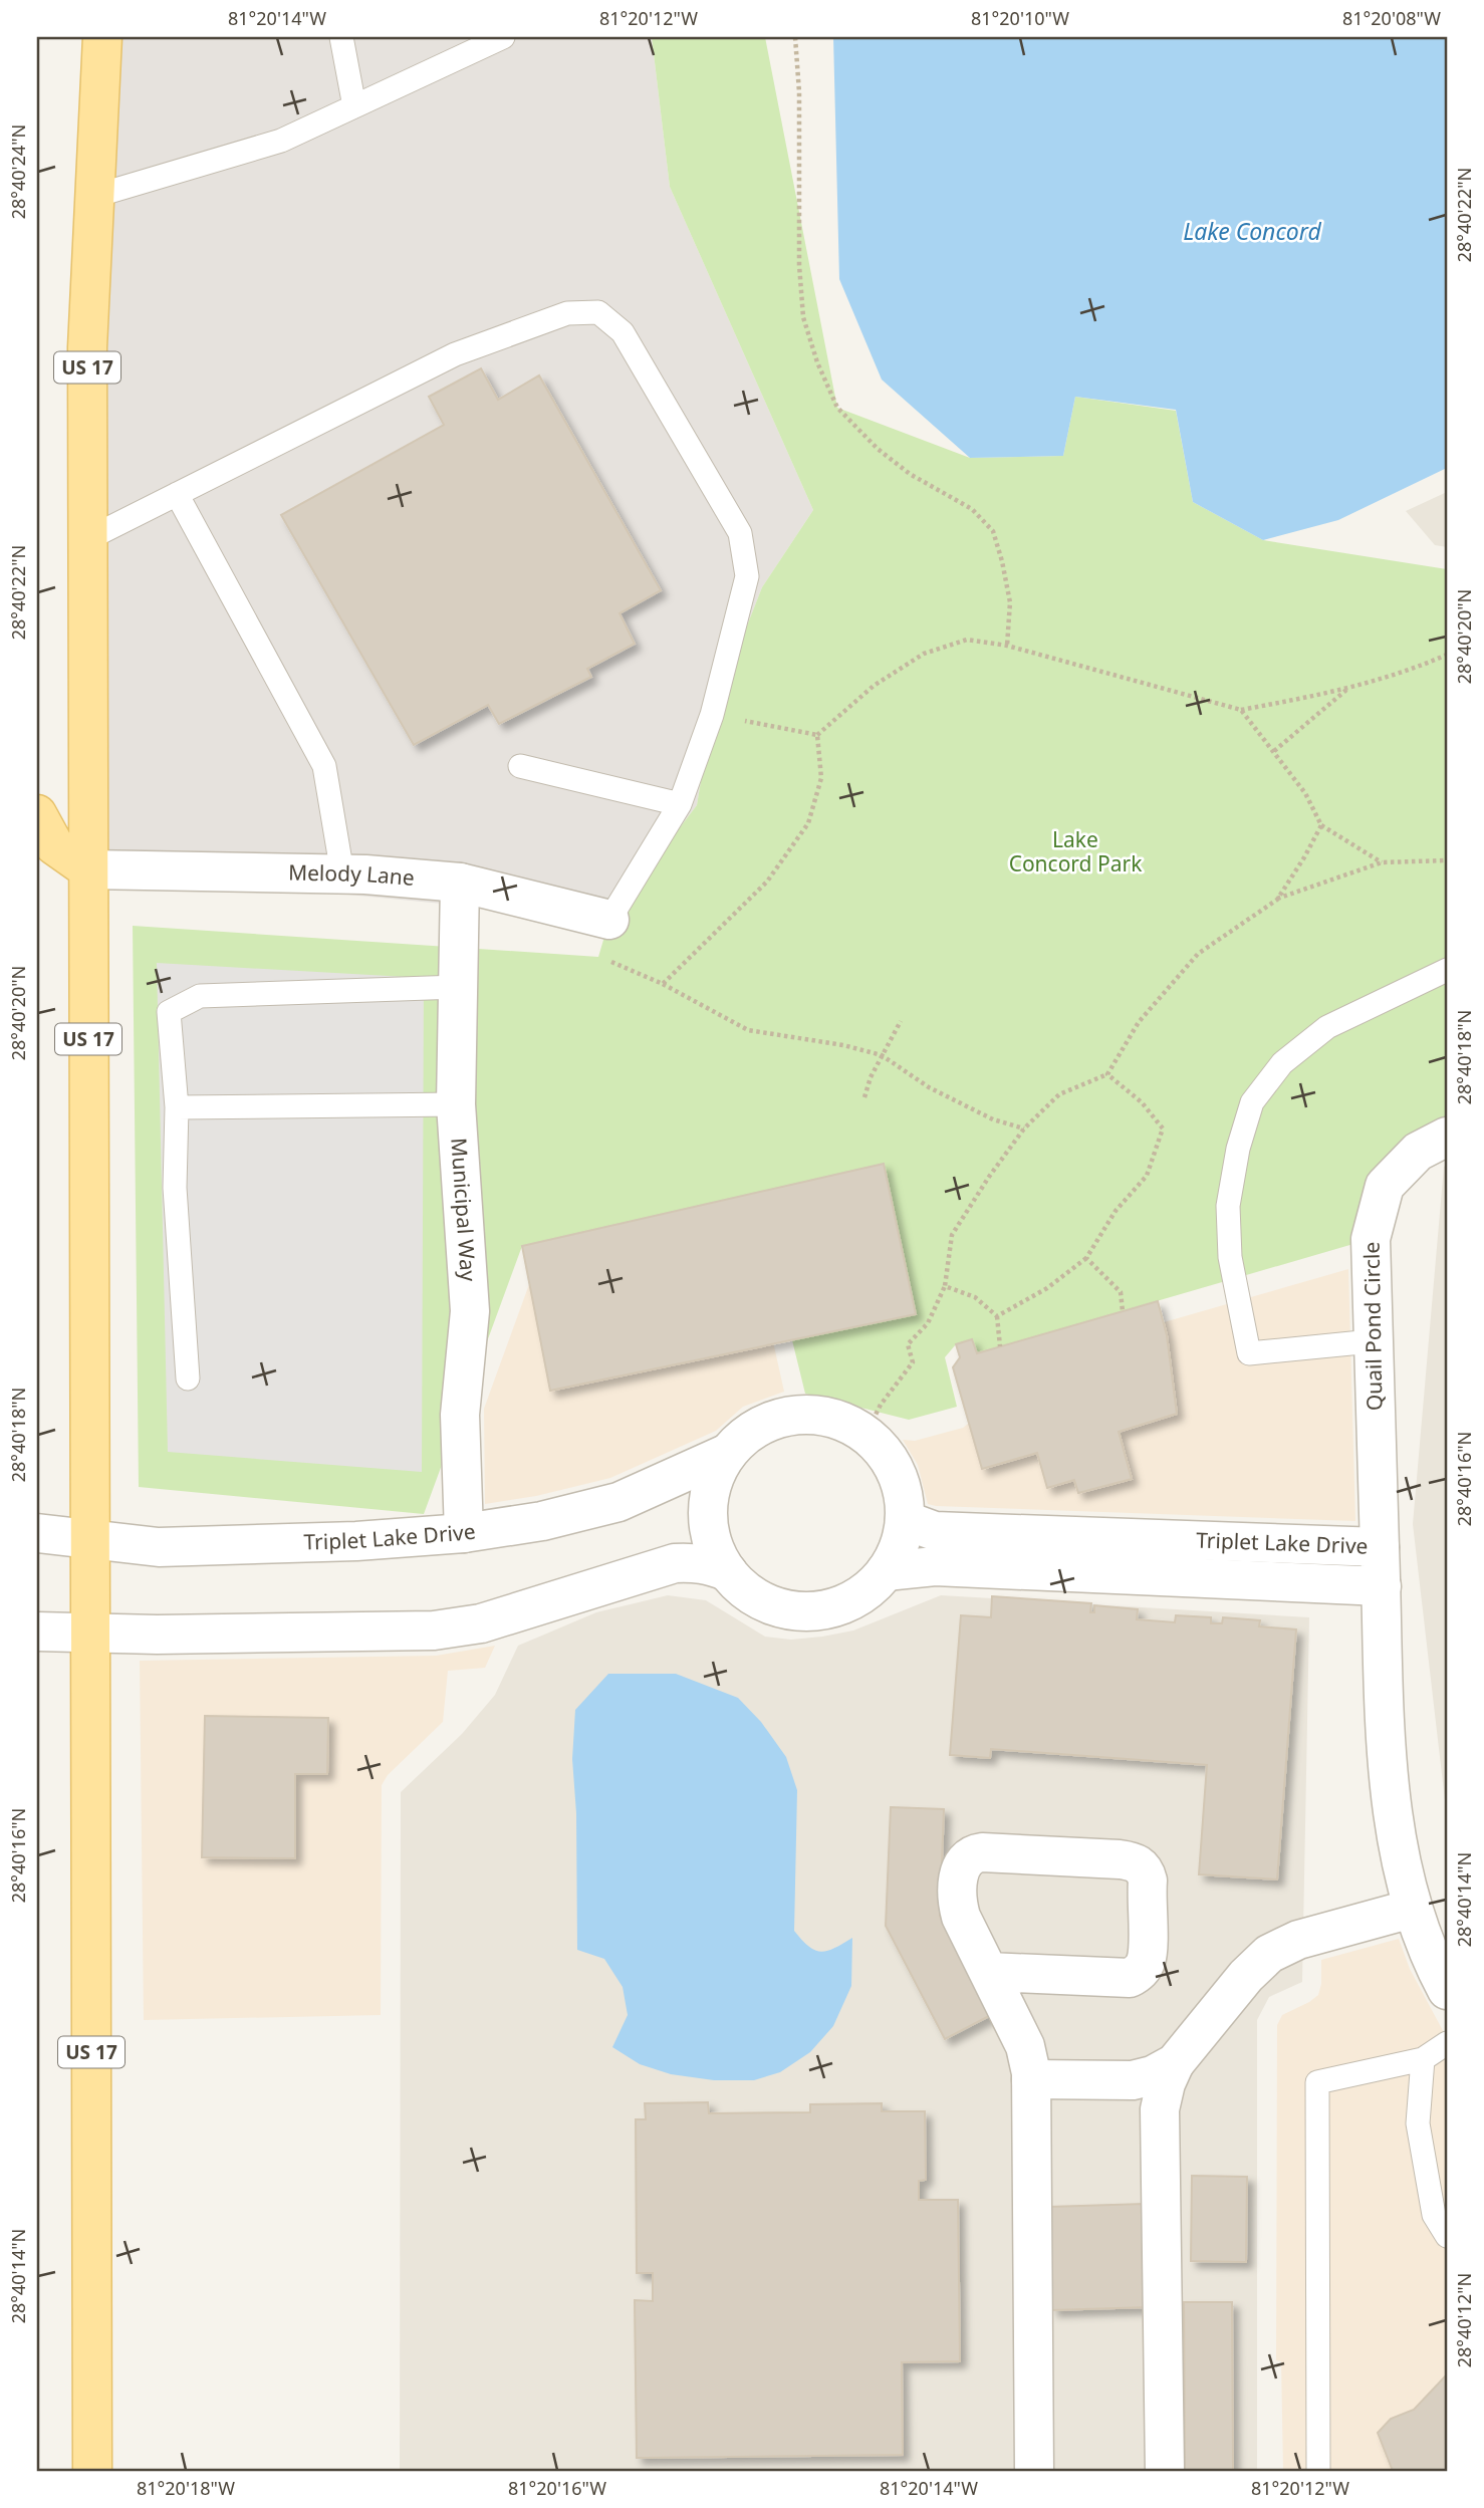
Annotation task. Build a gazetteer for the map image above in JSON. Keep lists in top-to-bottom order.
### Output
{
  "streets": {
    "main road": ["US 17"],
    "street": [
      "Melody Lane",
      "Municipal Way",
      "Quail Pond Circle",
      "Triplet Lake Drive"
    ]
  },
  "crossings": [
    ["US 17", "Melody Lane"],
    ["US 17", "Triplet Lake Drive"],
    ["Melody Lane", "Municipal Way"],
    ["Municipal Way", "Triplet Lake Drive"],
    ["Quail Pond Circle", "Triplet Lake Drive"]
  ],
  "water": ["Lake Concord"],
  "parks": ["Lake Concord Park"],
  "coordinates": [
    "81°20'14\"W",
    "81°20'12\"W",
    "81°20'10\"W",
    "81°20'08\"W",
    "28°40'24\"N",
    "28°40'22\"N",
    "28°40'20\"N",
    "28°40'18\"N",
    "28°40'16\"N",
    "28°40'14\"N",
    "28°40'12\"N",
    "81°20'18\"W",
    "81°20'16\"W"
  ]
}
